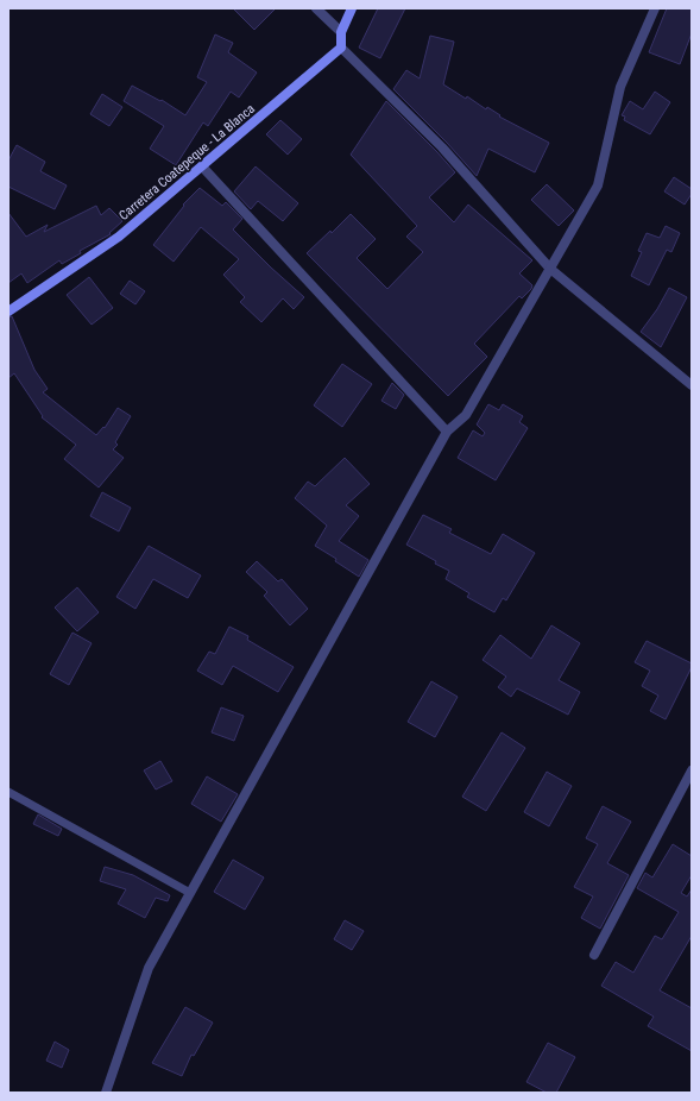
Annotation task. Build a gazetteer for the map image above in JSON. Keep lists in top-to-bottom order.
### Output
{
  "streets": {
    "main road": ["Carretera Coatepeque - La Blanca"]
  }
}
